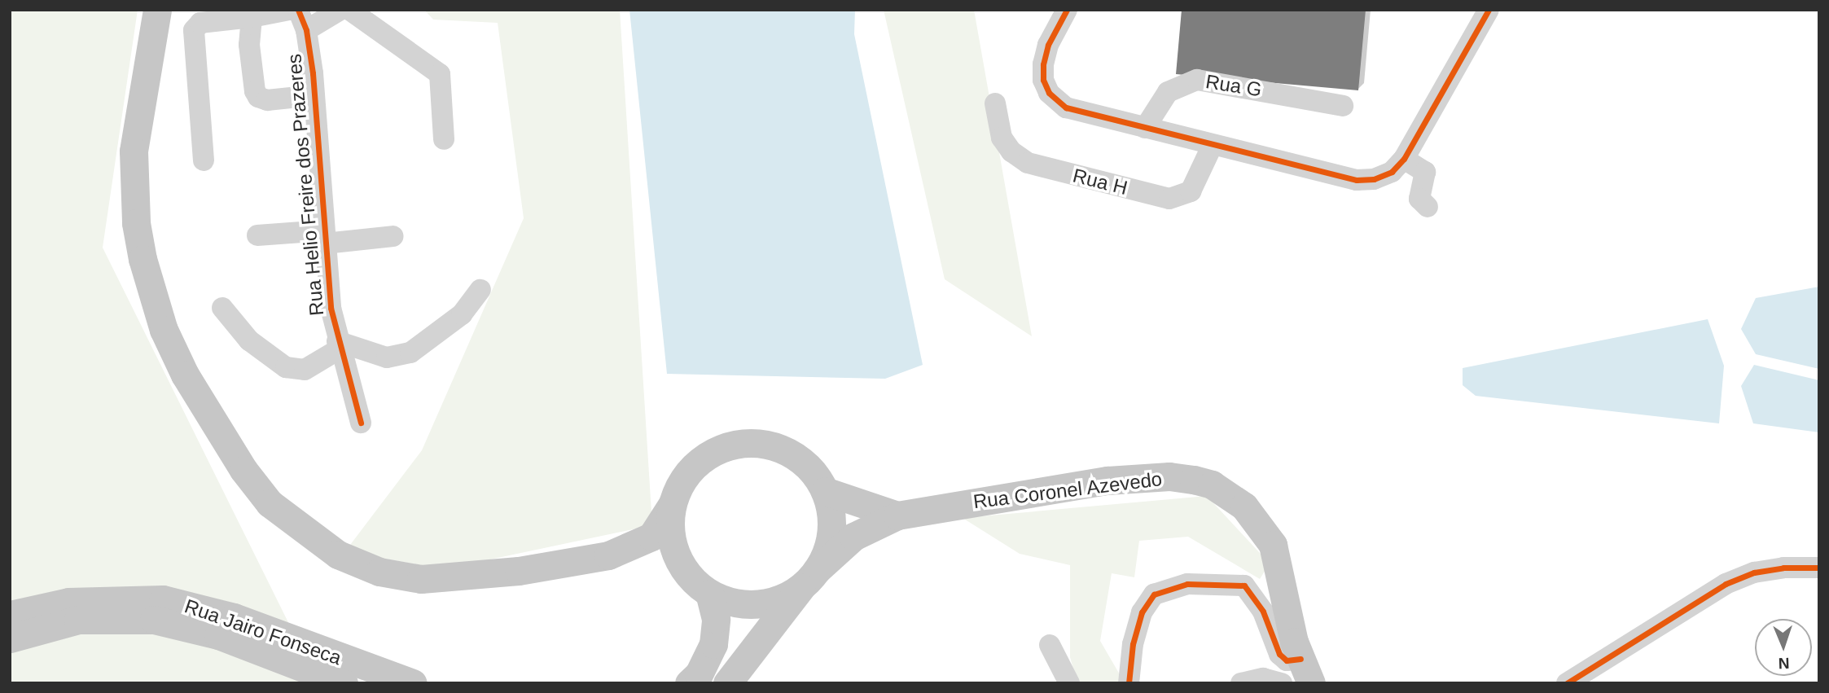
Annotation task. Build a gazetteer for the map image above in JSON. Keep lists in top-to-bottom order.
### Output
{
  "streets": {
    "main road": ["Rua Coronel Azevedo", "Rua Jairo Fonseca"],
    "street": ["Rua G", "Rua H", "Rua Helio Freire dos Prazeres"]
  },
  "north": "bottom"
}
